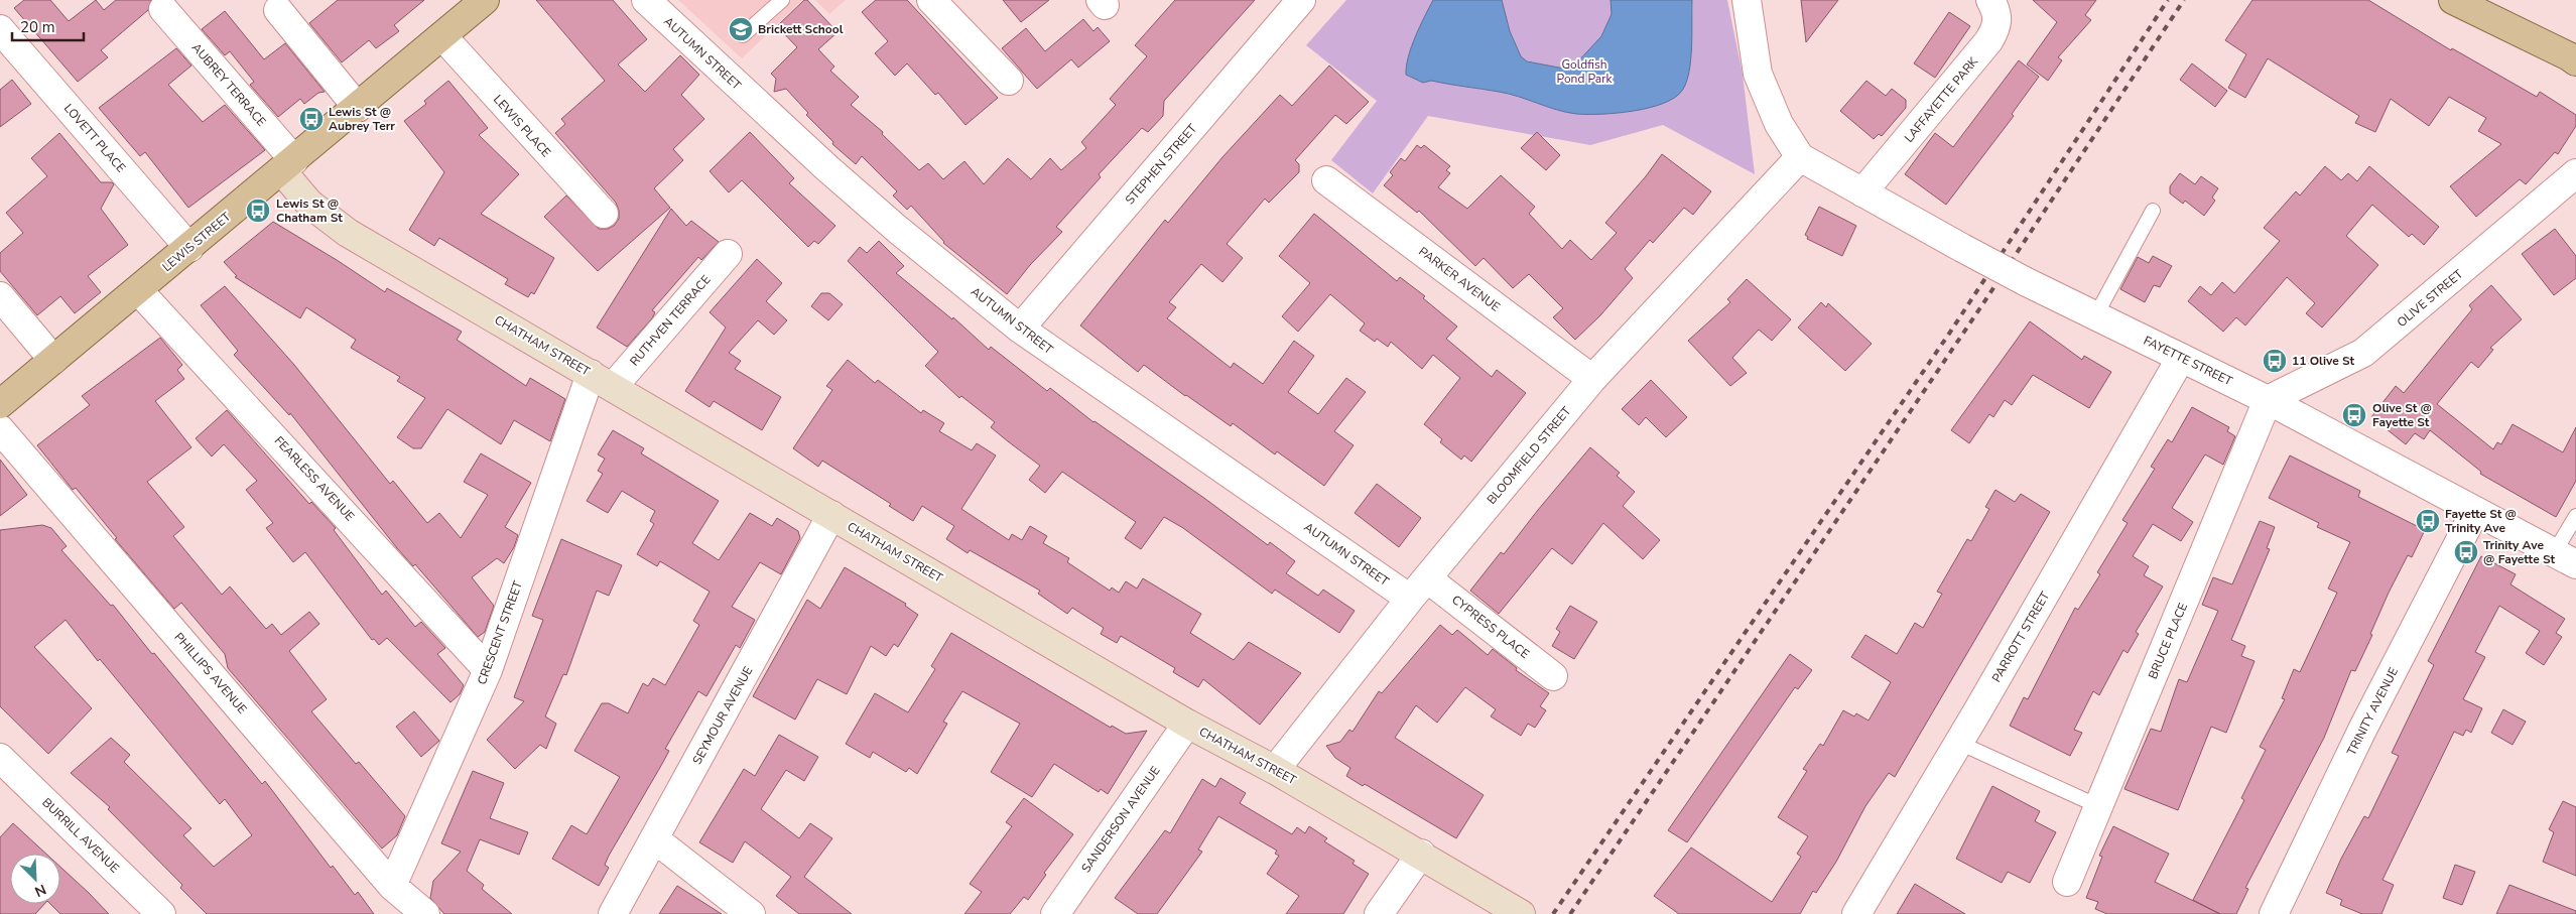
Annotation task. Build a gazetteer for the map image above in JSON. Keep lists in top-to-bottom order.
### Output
{
  "streets": {
    "main road": ["LEWIS STREET", "CHATHAM STREET"],
    "street": [
      "AUTUMN STREET",
      "AUBREY TERRACE",
      "LAFFAYETTE PARK",
      "LEWIS PLACE",
      "LOVETT PLACE",
      "STEPHEN STREET",
      "PARKER AVENUE",
      "OLIVE STREET",
      "RUTHVEN TERRACE",
      "FAYETTE STREET",
      "BLOOMFIELD STREET",
      "FEARLESS AVENUE",
      "CYPRESS PLACE",
      "CRESCENT STREET",
      "PARROTT STREET",
      "BRUCE PLACE",
      "PHILLIPS AVENUE",
      "TRINITY AVENUE",
      "SEYMOUR AVENUE",
      "SANDERSON AVENUE",
      "BURRILL AVENUE"
    ]
  },
  "crossings": [
    ["AUTUMN STREET", "STEPHEN STREET"],
    ["AUTUMN STREET", "BLOOMFIELD STREET"],
    ["AUBREY TERRACE", "LEWIS STREET"],
    ["AUBREY TERRACE", "CHATHAM STREET"],
    ["LAFFAYETTE PARK", "FAYETTE STREET"],
    ["LEWIS PLACE", "LEWIS STREET"],
    ["LOVETT PLACE", "LEWIS STREET"],
    ["LEWIS STREET", "CHATHAM STREET"],
    ["LEWIS STREET", "FEARLESS AVENUE"],
    ["PARKER AVENUE", "BLOOMFIELD STREET"],
    ["OLIVE STREET", "FAYETTE STREET"],
    ["OLIVE STREET", "BRUCE PLACE"],
    ["RUTHVEN TERRACE", "CHATHAM STREET"],
    ["RUTHVEN TERRACE", "CRESCENT STREET"],
    ["CHATHAM STREET", "BLOOMFIELD STREET"],
    ["CHATHAM STREET", "CRESCENT STREET"],
    ["CHATHAM STREET", "SEYMOUR AVENUE"],
    ["CHATHAM STREET", "SANDERSON AVENUE"],
    ["FAYETTE STREET", "BLOOMFIELD STREET"],
    ["FAYETTE STREET", "PARROTT STREET"],
    ["FAYETTE STREET", "BRUCE PLACE"],
    ["FAYETTE STREET", "TRINITY AVENUE"],
    ["BLOOMFIELD STREET", "CYPRESS PLACE"],
    ["FEARLESS AVENUE", "CRESCENT STREET"],
    ["CRESCENT STREET", "PHILLIPS AVENUE"]
  ],
  "parks": ["Goldfish Pond Park"],
  "places": {
    "school or university": ["Brickett School"],
    "bus stop": [
      "Lewis St @ Aubrey Terr",
      "Lewis St @ Chatham St",
      "11 Olive St",
      "Olive St @ Fayette St",
      "Fayette St @ Trinity Ave",
      "Trinity Ave @ Fayette St"
    ]
  },
  "scale_bar": "20 m",
  "north": "bottom right"
}
